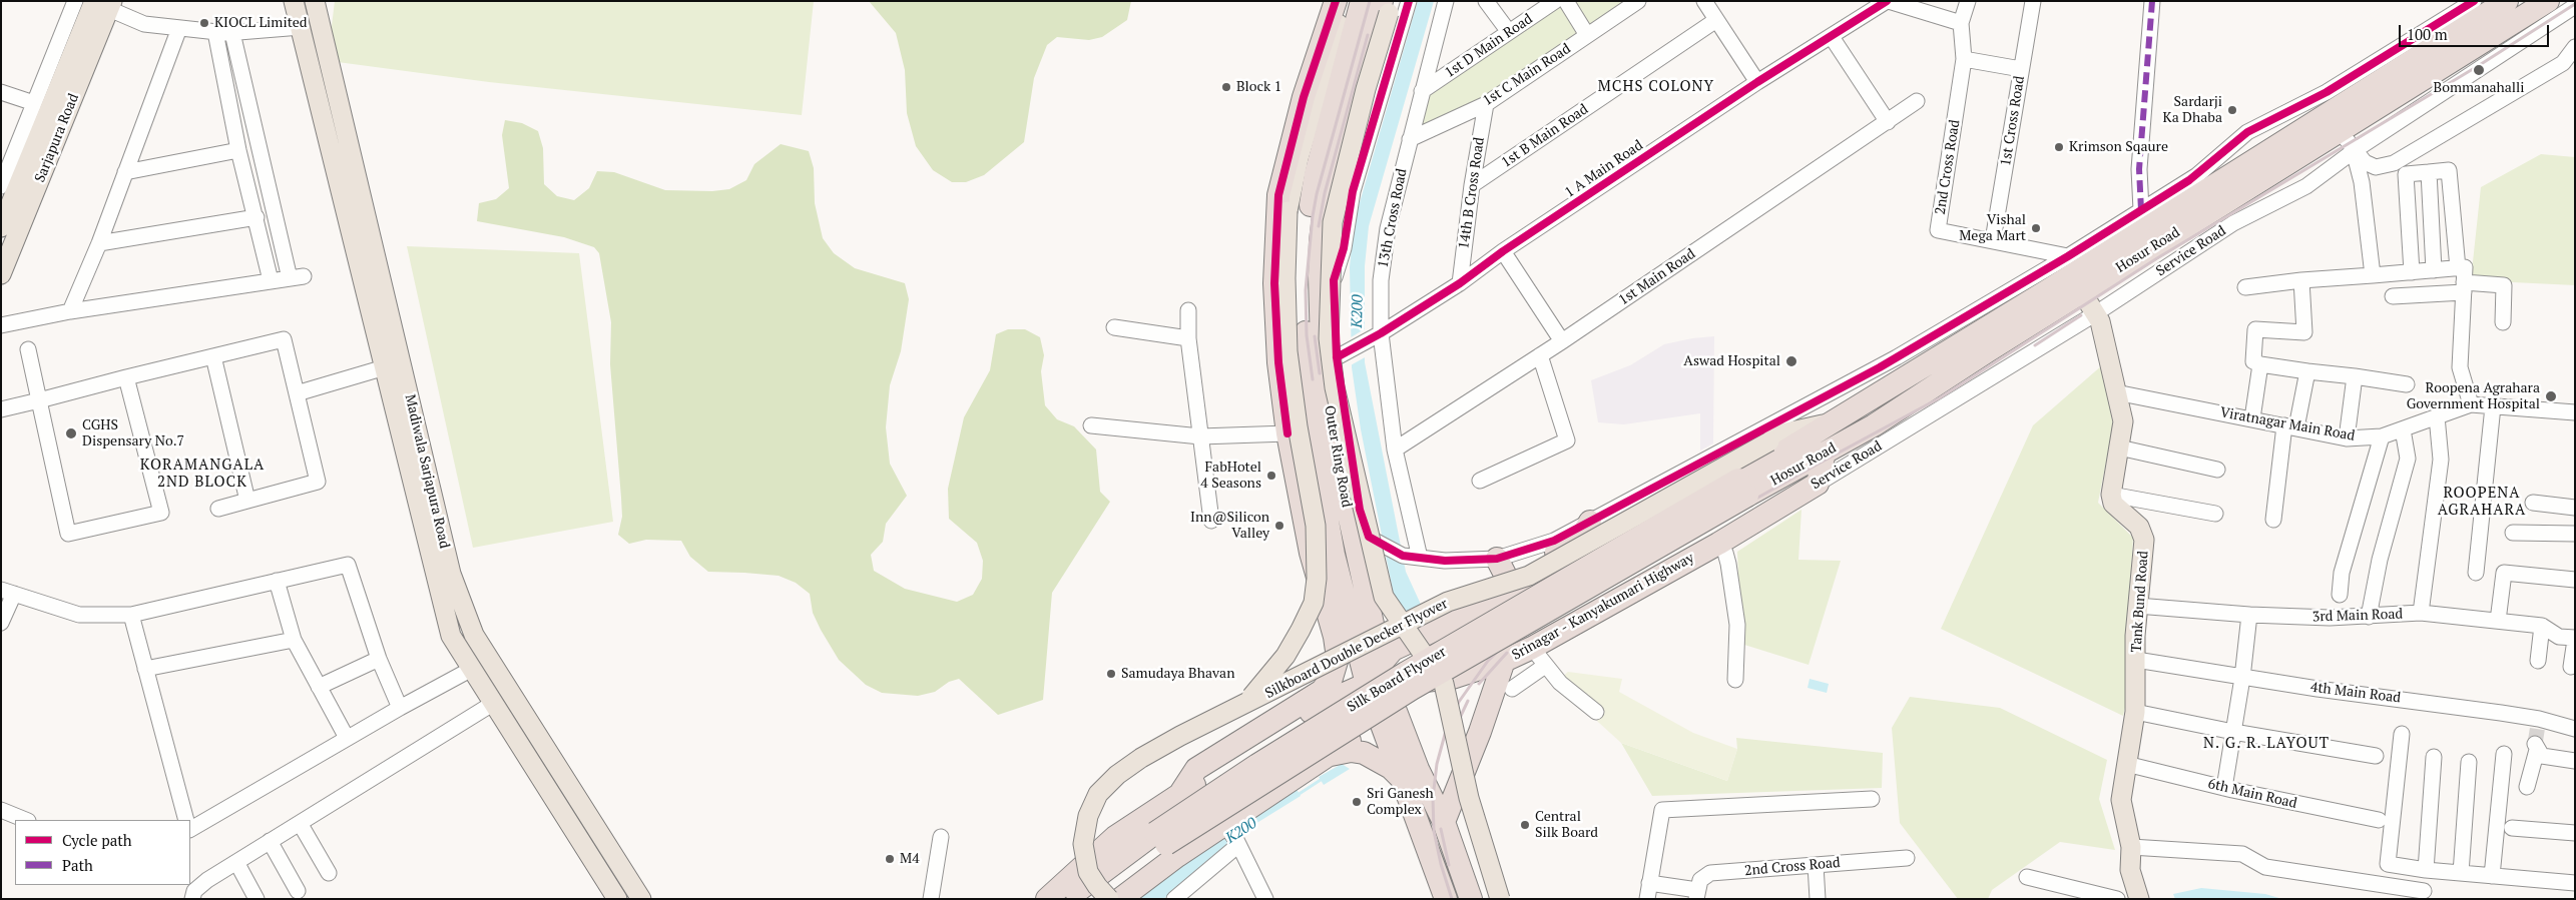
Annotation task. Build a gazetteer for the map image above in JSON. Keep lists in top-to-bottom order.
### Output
{
  "streets": {
    "highway": [
      "Hosur Road",
      "Outer Ring Road",
      "Srinagar - Kanyakumari Highway",
      "Silk Board Flyover"
    ],
    "main road": [
      "Sarjapura Road",
      "Madiwala Sarjapura Road",
      "Tank Bund Road",
      "Silkboard Double Decker Flyover"
    ],
    "street": [
      "1st D Main Road",
      "1st C Main Road",
      "1st Cross Road",
      "1st B Main Road",
      "2nd Cross Road",
      "1 A Main Road",
      "14th B Cross Road",
      "13th Cross Road",
      "Service Road",
      "1st Main Road",
      "Viratnagar Main Road",
      "3rd Main Road",
      "4th Main Road",
      "6th Main Road"
    ]
  },
  "crossings": [
    ["1st D Main Road", "13th Cross Road"],
    ["1st C Main Road", "14th B Cross Road"],
    ["1st C Main Road", "13th Cross Road"],
    ["1st Cross Road", "2nd Cross Road"],
    ["1st B Main Road", "14th B Cross Road"],
    ["1 A Main Road", "14th B Cross Road"],
    ["1 A Main Road", "13th Cross Road"],
    ["13th Cross Road", "1st Main Road"],
    ["Hosur Road", "Silkboard Double Decker Flyover"],
    ["Hosur Road", "Silk Board Flyover"],
    ["Service Road", "Srinagar - Kanyakumari Highway"],
    ["Outer Ring Road", "Srinagar - Kanyakumari Highway"],
    ["Tank Bund Road", "3rd Main Road"],
    ["Tank Bund Road", "4th Main Road"],
    ["Tank Bund Road", "6th Main Road"]
  ],
  "districts": [
    "MCHS COLONY",
    "KORAMANGALA 2ND BLOCK",
    "ROOPENA AGRAHARA",
    "N. G. R. LAYOUT"
  ],
  "water": ["K200"],
  "places": [
    "KIOCL Limited",
    "Bommanahalli",
    "Block 1",
    "Sardarji Ka Dhaba",
    "Krimson Sqaure",
    "Vishal Mega Mart",
    "Aswad Hospital",
    "Roopena Agrahara Government Hospital",
    "CGHS Dispensary No.7",
    "FabHotel 4 Seasons",
    "Inn@Silicon Valley",
    "Samudaya Bhavan",
    "Sri Ganesh Complex",
    "Central Silk Board",
    "M4"
  ],
  "legend": ["Cycle path", "Path"],
  "scale_bar": "100 m"
}
